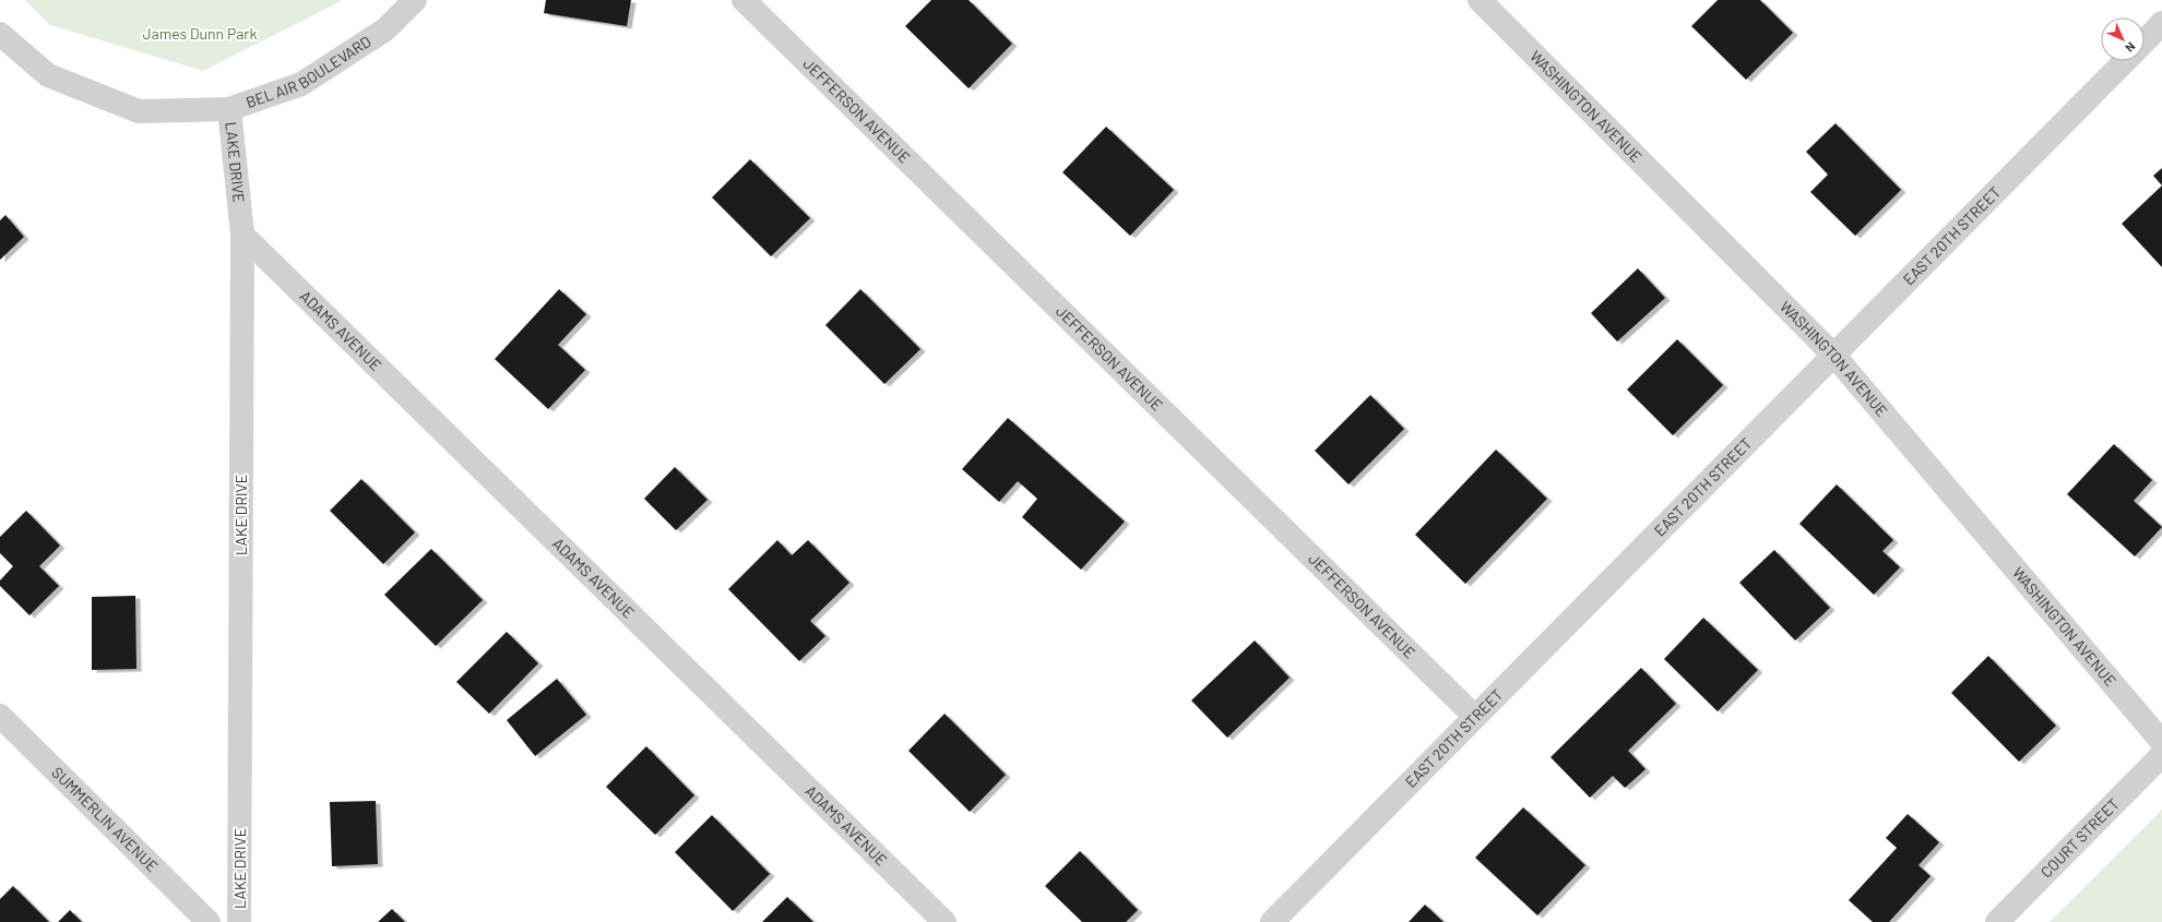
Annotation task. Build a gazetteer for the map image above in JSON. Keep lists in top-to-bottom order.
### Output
{
  "streets": {
    "street": [
      "BEL AIR BOULEVARD",
      "WASHINGTON AVENUE",
      "JEFFERSON AVENUE",
      "LAKE DRIVE",
      "EAST 20TH STREET",
      "ADAMS AVENUE",
      "SUMMERLIN AVENUE",
      "COURT STREET"
    ]
  },
  "crossings": [
    ["BEL AIR BOULEVARD", "LAKE DRIVE"],
    ["WASHINGTON AVENUE", "EAST 20TH STREET"],
    ["JEFFERSON AVENUE", "EAST 20TH STREET"],
    ["LAKE DRIVE", "ADAMS AVENUE"]
  ],
  "parks": ["James Dunn Park"],
  "north": "bottom right"
}
